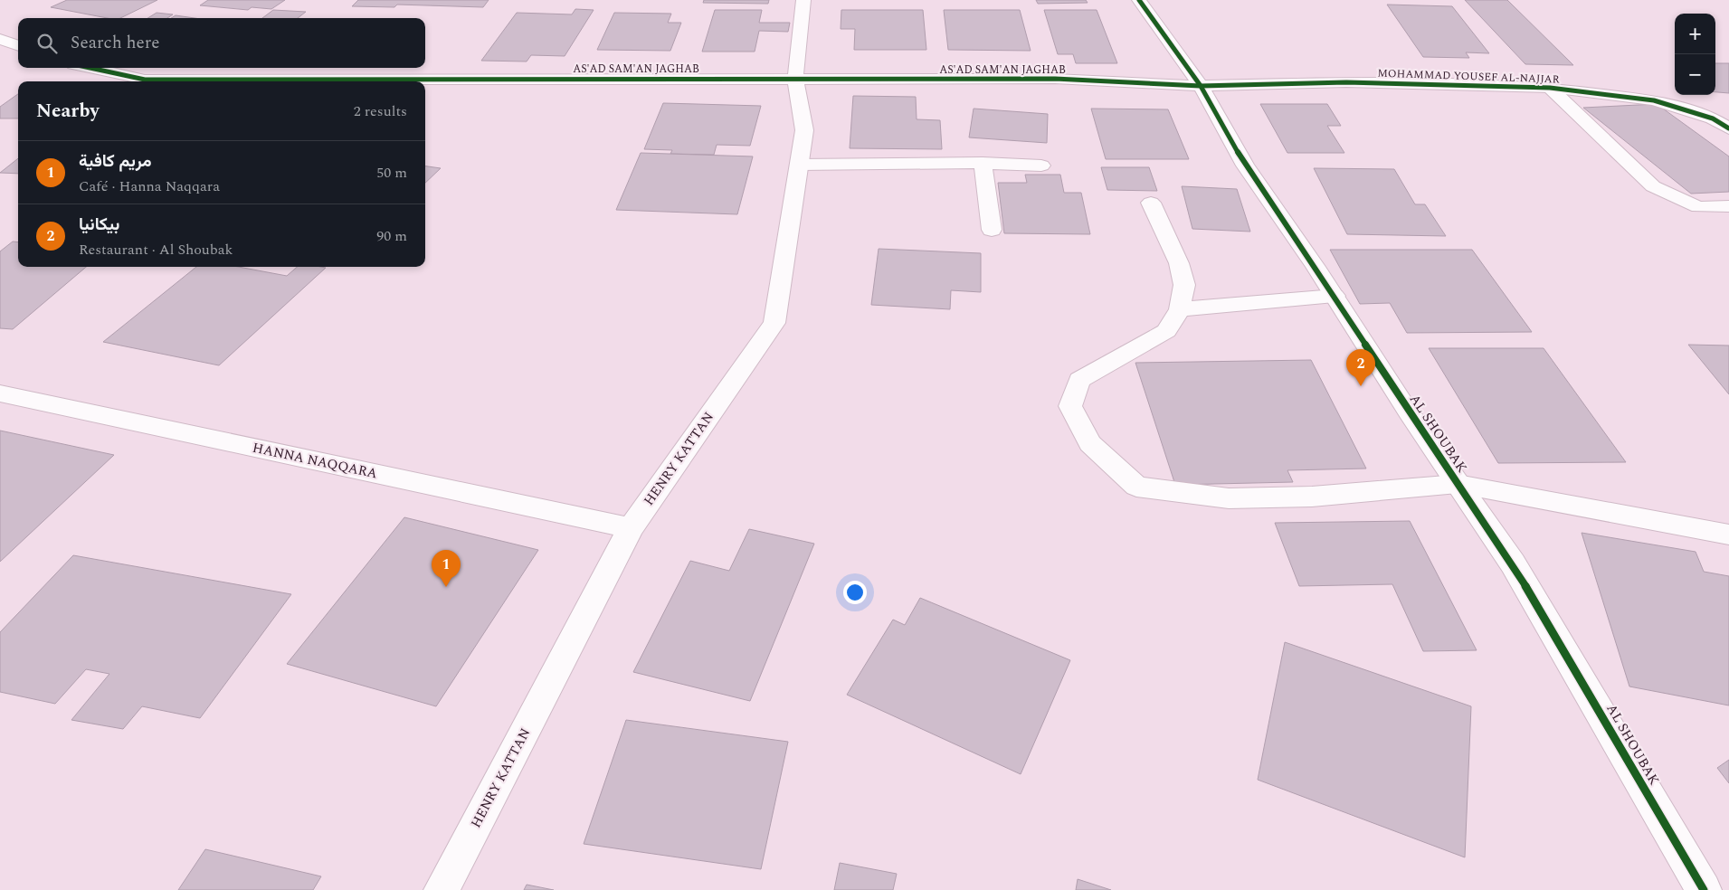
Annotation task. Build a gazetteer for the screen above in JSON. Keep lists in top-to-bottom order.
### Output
{
  "streets": {
    "street": [
      "AS'AD SAM'AN JAGHAB",
      "MOHAMMAD YOUSEF AL-NAJJAR",
      "AL SHOUBAK",
      "HENRY KATTAN",
      "HANNA NAQQARA"
    ]
  },
  "crossings": [
    ["AS'AD SAM'AN JAGHAB", "MOHAMMAD YOUSEF AL-NAJJAR"],
    ["AS'AD SAM'AN JAGHAB", "AL SHOUBAK"],
    ["AS'AD SAM'AN JAGHAB", "HENRY KATTAN"],
    ["MOHAMMAD YOUSEF AL-NAJJAR", "AL SHOUBAK"],
    ["HENRY KATTAN", "HANNA NAQQARA"]
  ],
  "page": {
    "map_buttons": ["+", "−"],
    "search": "Search here",
    "heading": ["Nearby", "2 results"],
    "list": [
      {
        "mark": "1",
        "name": "مريم كافية",
        "note": "Café · Hanna Naqqara",
        "value": "50 m"
      },
      {
        "mark": "2",
        "name": "بيكانيا",
        "note": "Restaurant · Al Shoubak",
        "value": "90 m"
      }
    ],
    "pins": ["2", "1"]
  }
}
